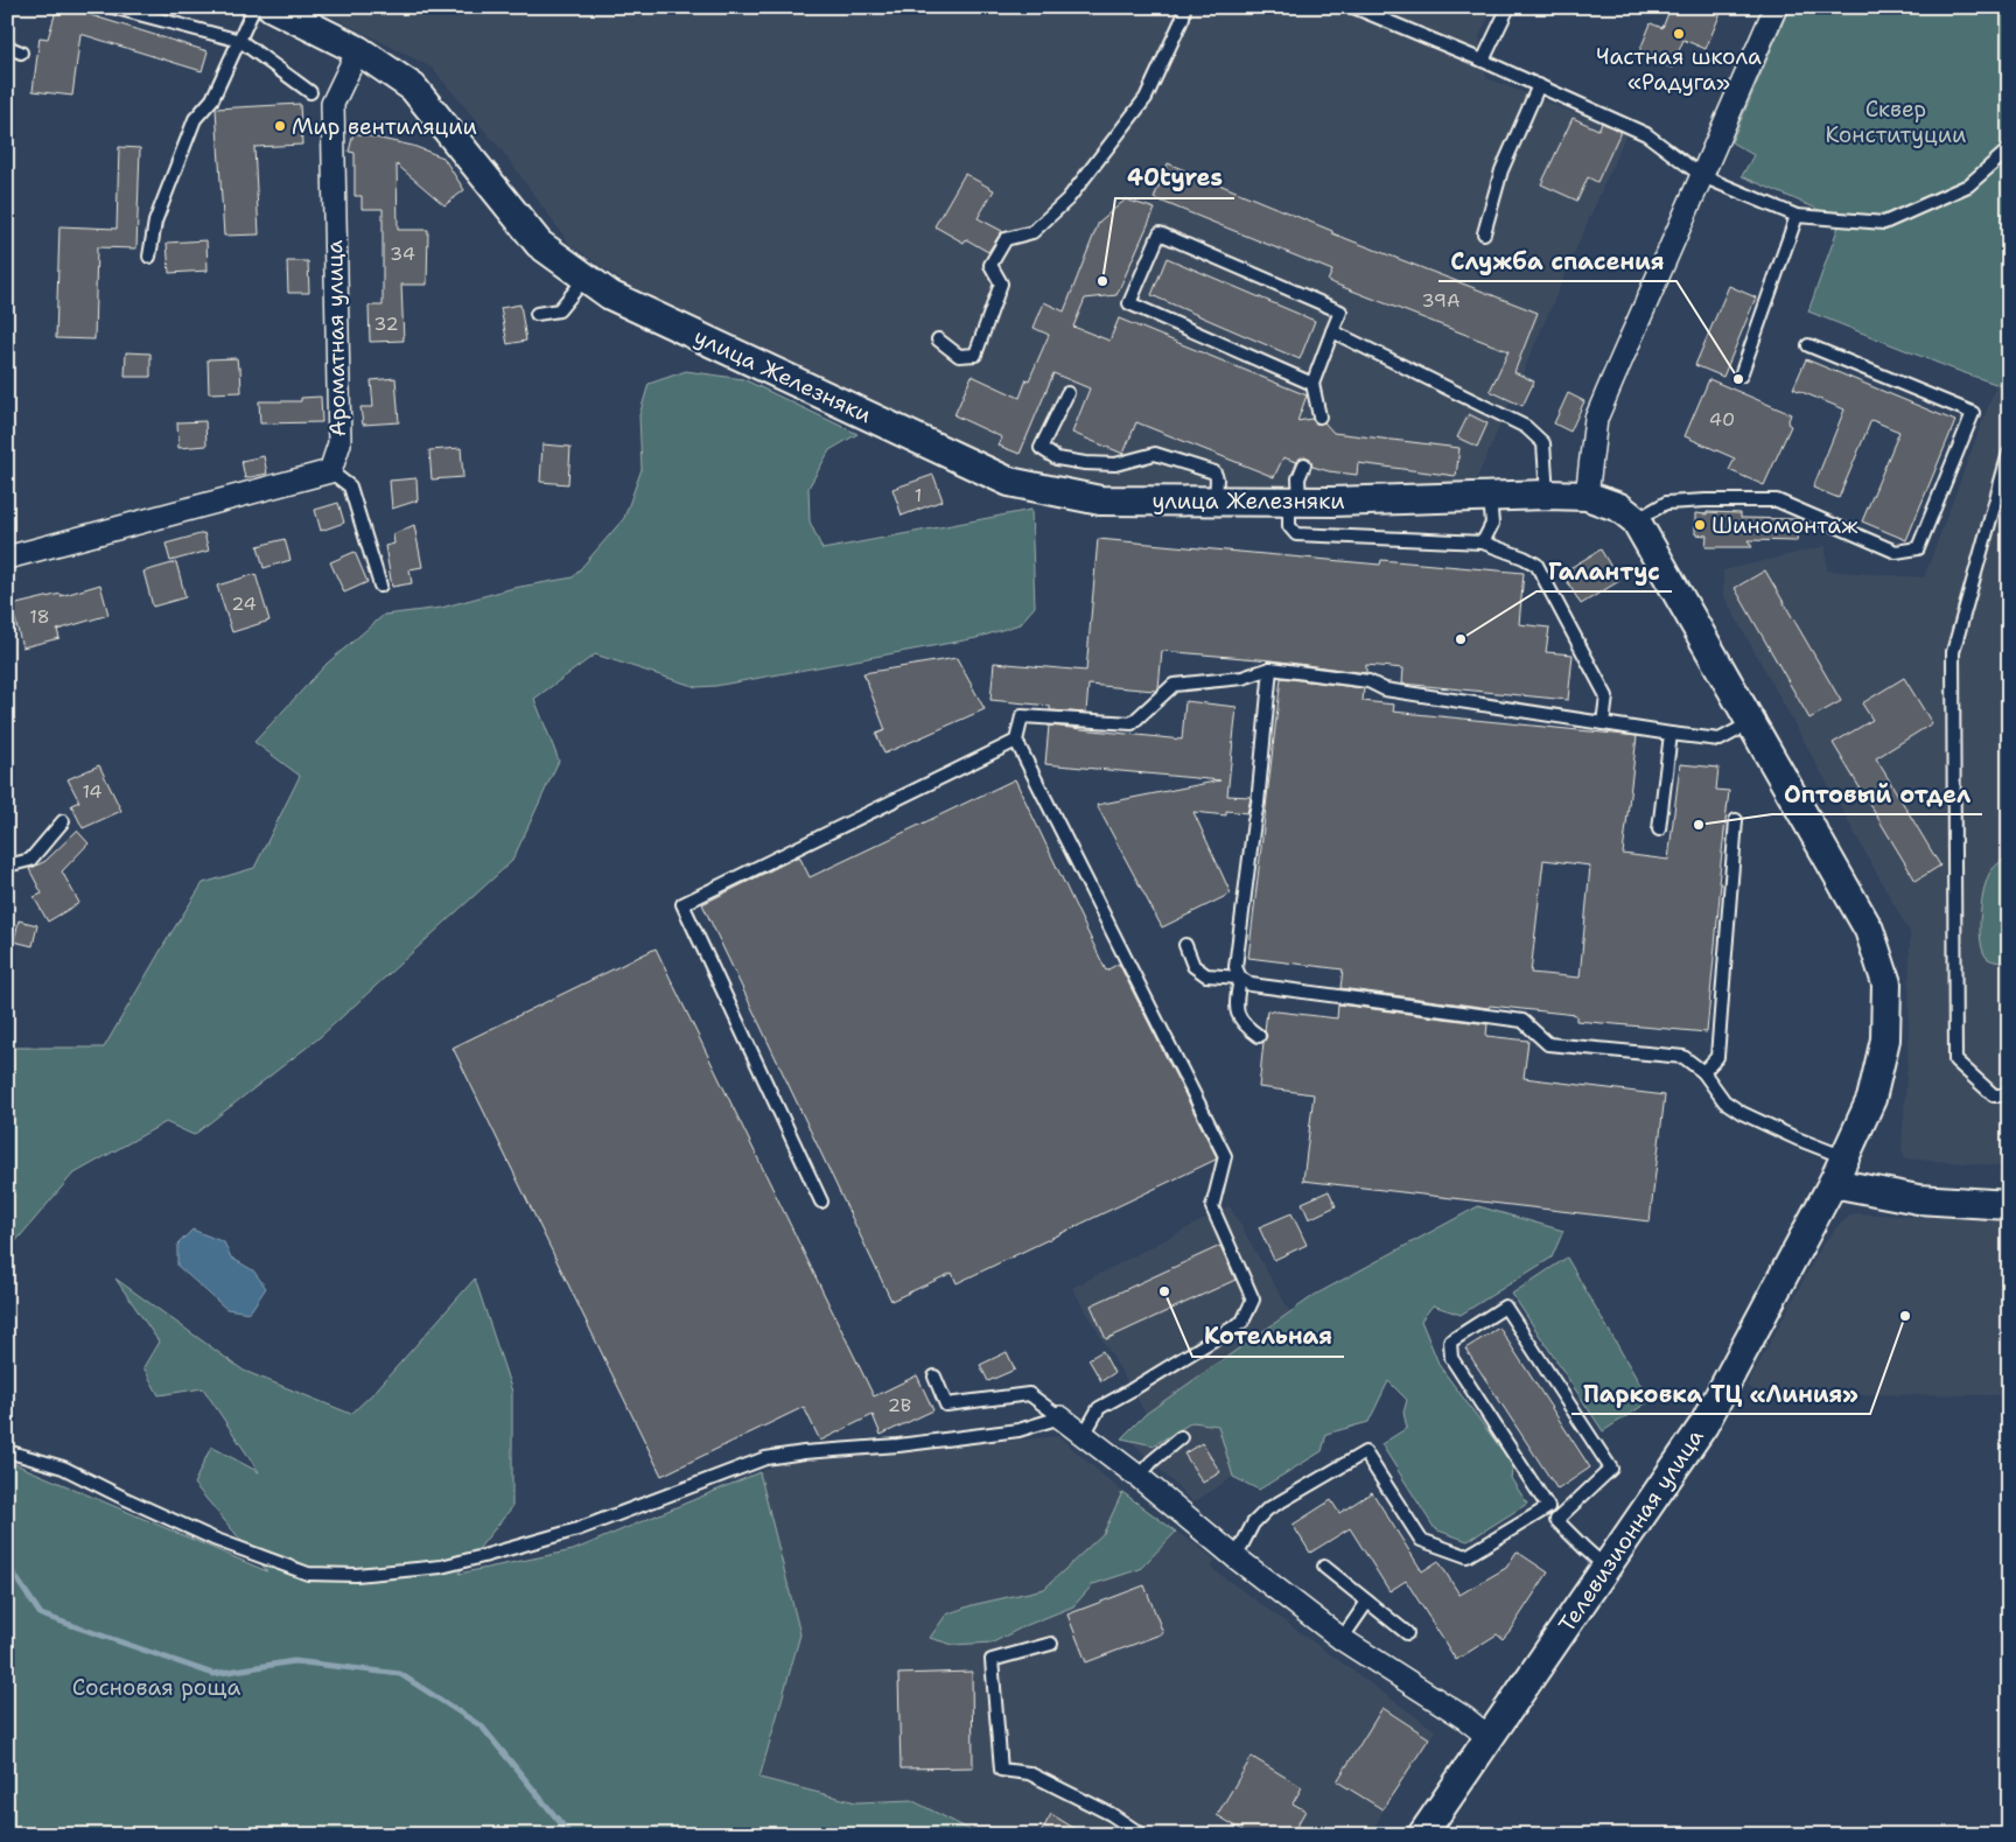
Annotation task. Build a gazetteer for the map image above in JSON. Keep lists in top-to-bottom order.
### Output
{
  "streets": {
    "street": ["Ароматная улица", "улица Железняки", "Телевизионная улица"]
  },
  "crossings": [
    ["Ароматная улица", "улица Железняки"],
    ["улица Железняки", "Телевизионная улица"]
  ],
  "parks": ["Сквер Конституции", "Сосновая роща"],
  "places": [
    "Частная школа «Радуга»",
    "Мир вентиляции",
    "40tyres",
    "Служба спасения",
    "Шиномонтаж",
    "Галантус",
    "Оптовый отдел",
    "Котельная",
    "Парковка ТЦ «Линия»"
  ],
  "house_numbers": [
    "34",
    "39А",
    "32",
    "40",
    "1",
    "24",
    "18",
    "14",
    "2В"
  ]
}
